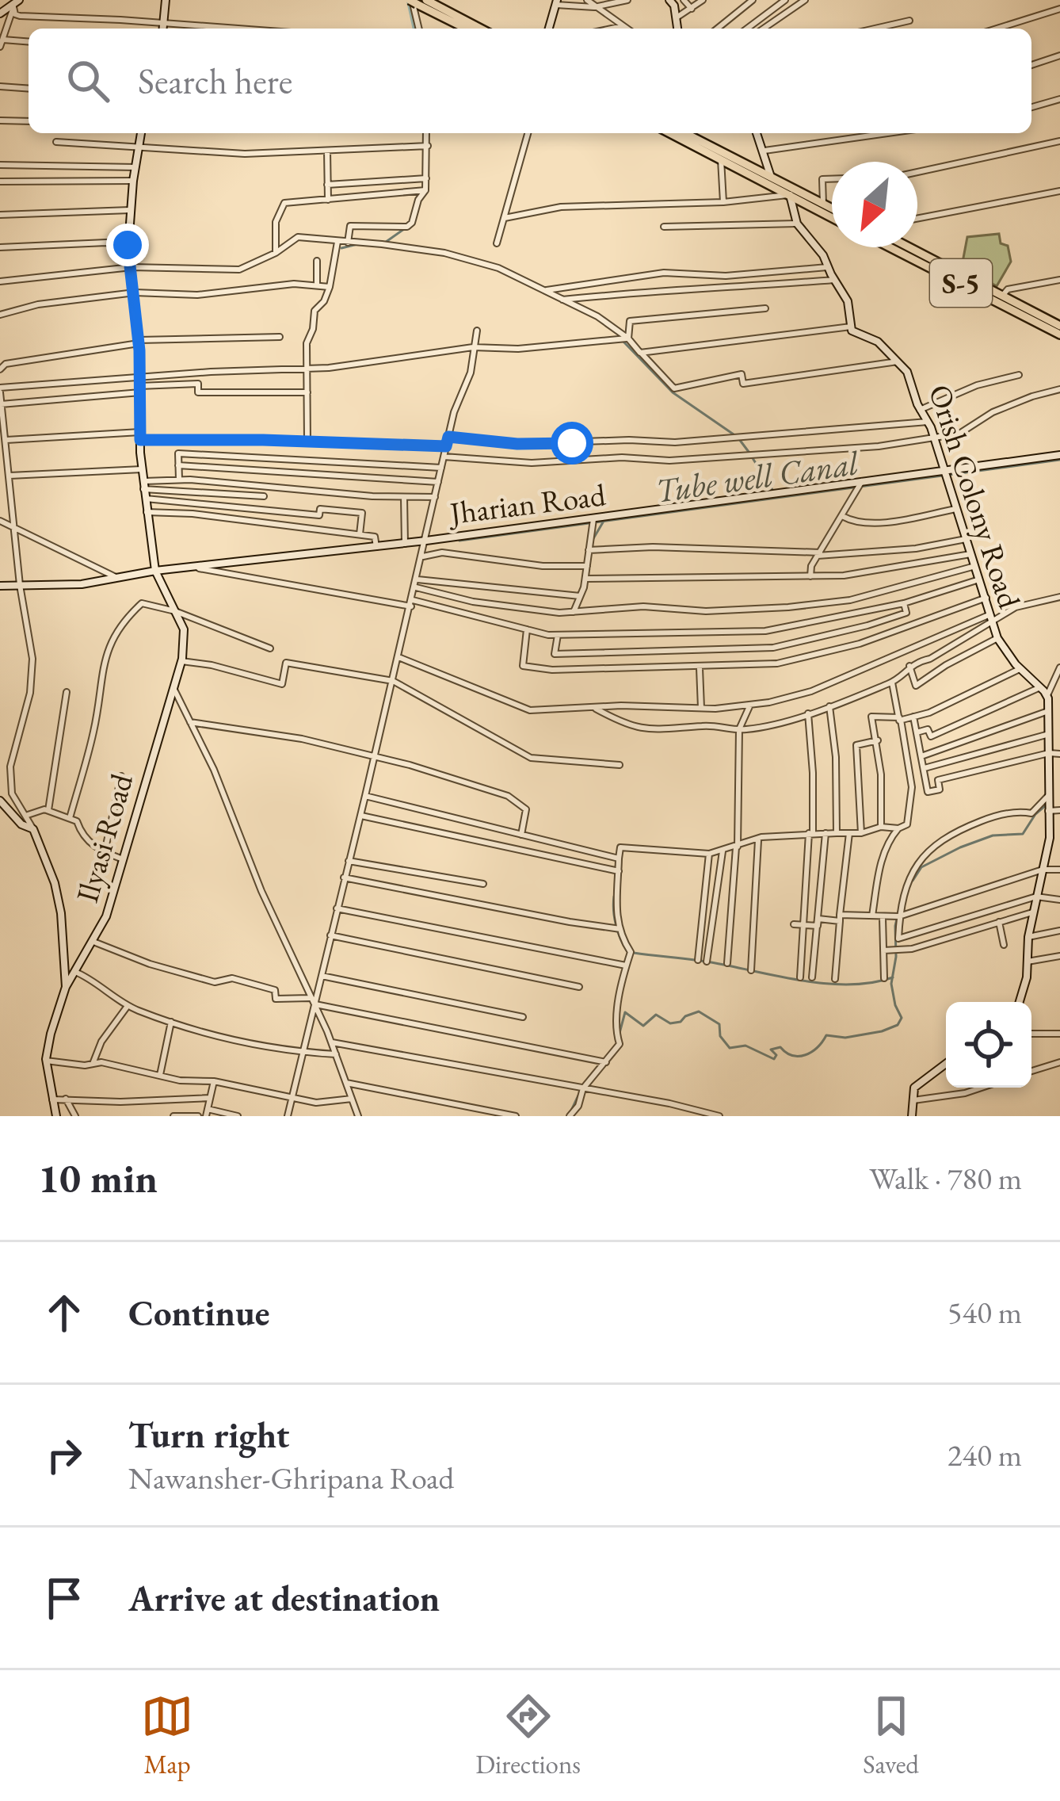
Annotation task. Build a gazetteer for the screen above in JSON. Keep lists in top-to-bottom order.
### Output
{
  "streets": {
    "main road": [
      "S-5",
      "Orish Colony Road",
      "Jharian Road",
      "Ilyasi Road"
    ]
  },
  "crossings": [
    ["Orish Colony Road", "Jharian Road"],
    ["Jharian Road", "Ilyasi Road"]
  ],
  "water": ["Tube well Canal"],
  "north": "bottom left",
  "page": {
    "search": "Search here",
    "heading": ["10 min", "Walk · 780 m"],
    "list": [
      ["Continue", "540 m"],
      ["Turn right", "Nawansher-Ghripana Road", "240 m"],
      "Arrive at destination"
    ],
    "nav": ["Map", "Directions", "Saved"]
  }
}
